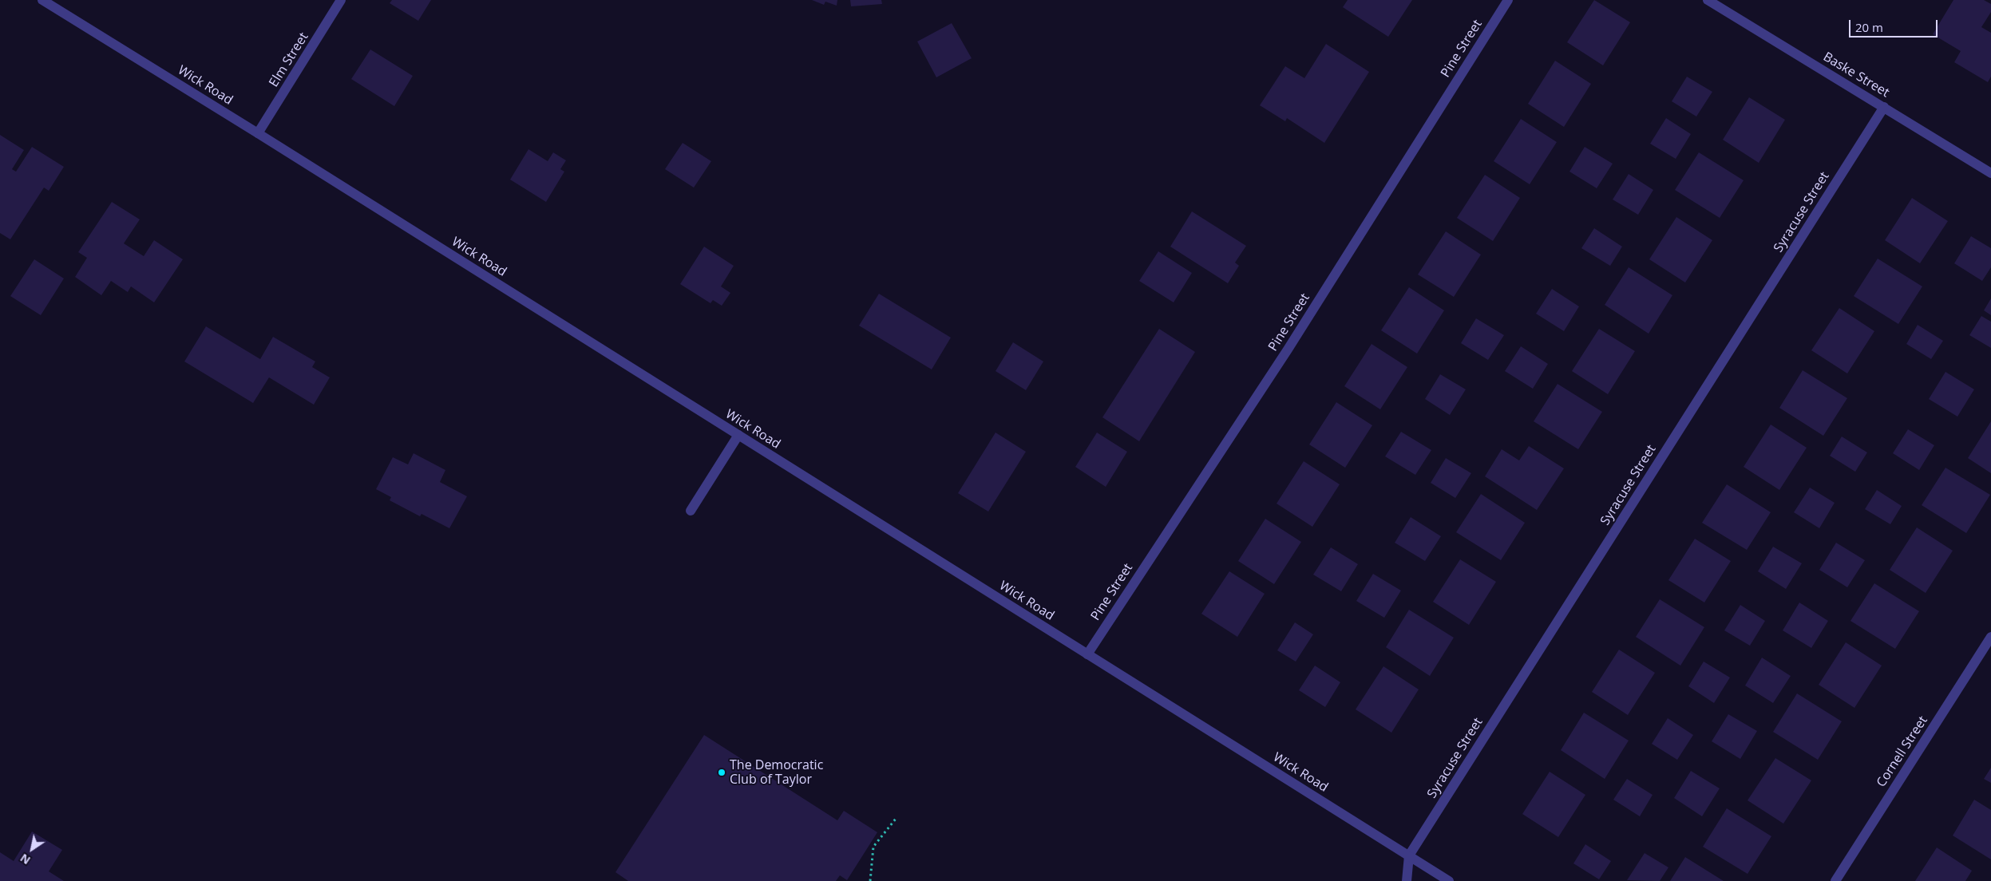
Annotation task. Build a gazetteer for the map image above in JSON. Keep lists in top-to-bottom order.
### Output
{
  "streets": {
    "street": [
      "Pine Street",
      "Elm Street",
      "Baske Street",
      "Wick Road",
      "Syracuse Street",
      "Cornell Street"
    ]
  },
  "crossings": [
    ["Pine Street", "Wick Road"],
    ["Elm Street", "Wick Road"],
    ["Baske Street", "Syracuse Street"],
    ["Wick Road", "Syracuse Street"]
  ],
  "places": ["The Democratic Club of Taylor"],
  "scale_bar": "20 m",
  "north": "bottom left"
}
